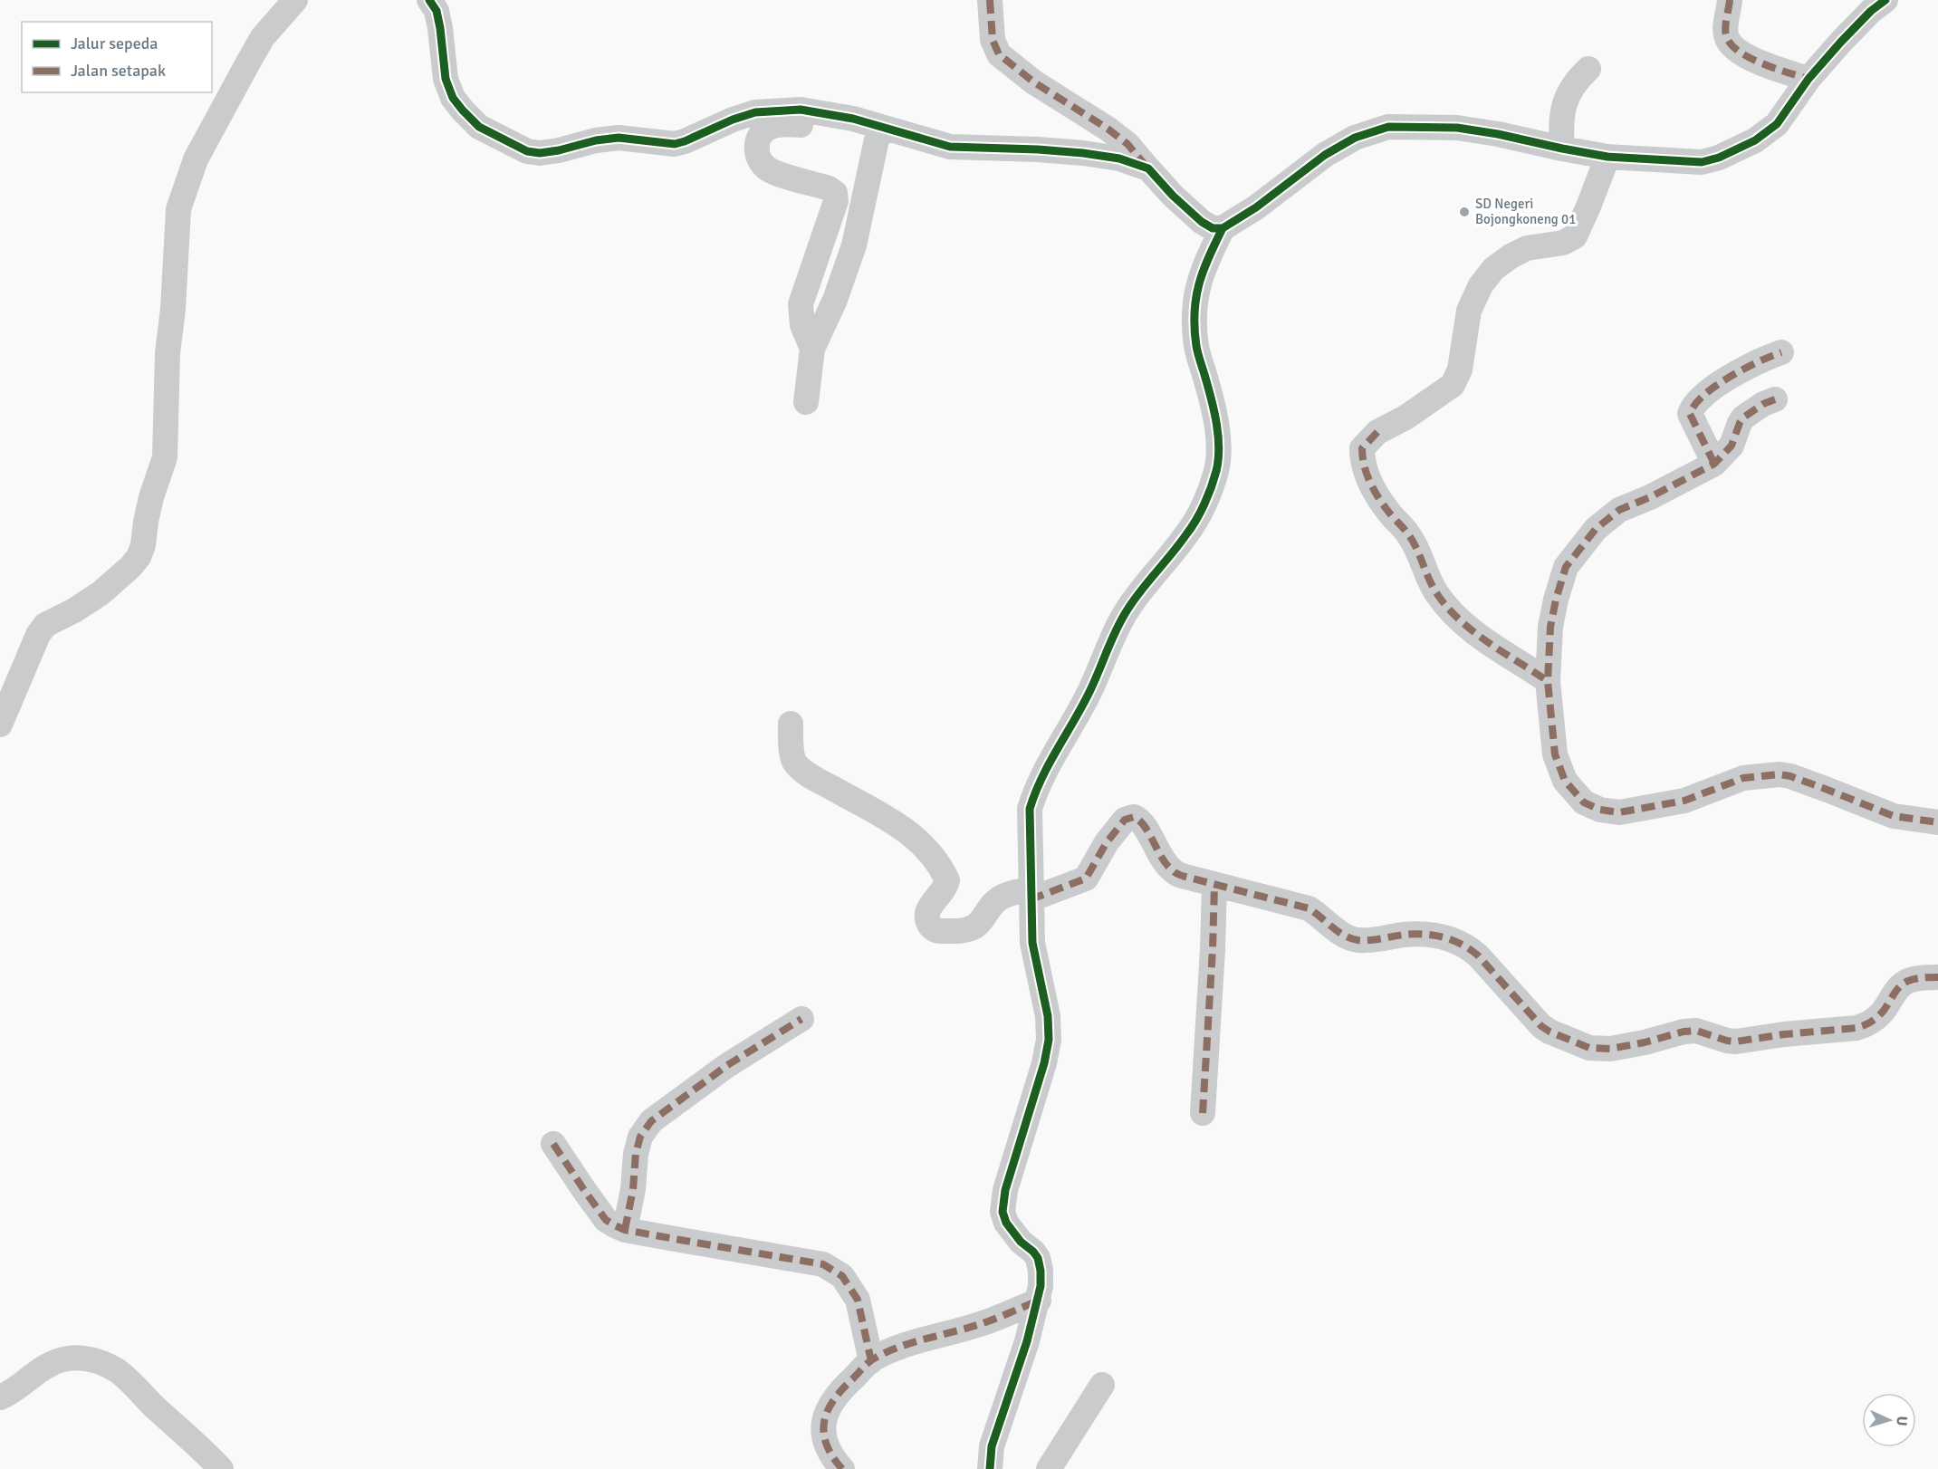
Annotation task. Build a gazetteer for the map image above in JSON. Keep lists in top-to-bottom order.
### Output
{
  "places": ["SD Negeri Bojongkoneng 01"],
  "legend": ["Jalur sepeda", "Jalan setapak"],
  "north": "right"
}
